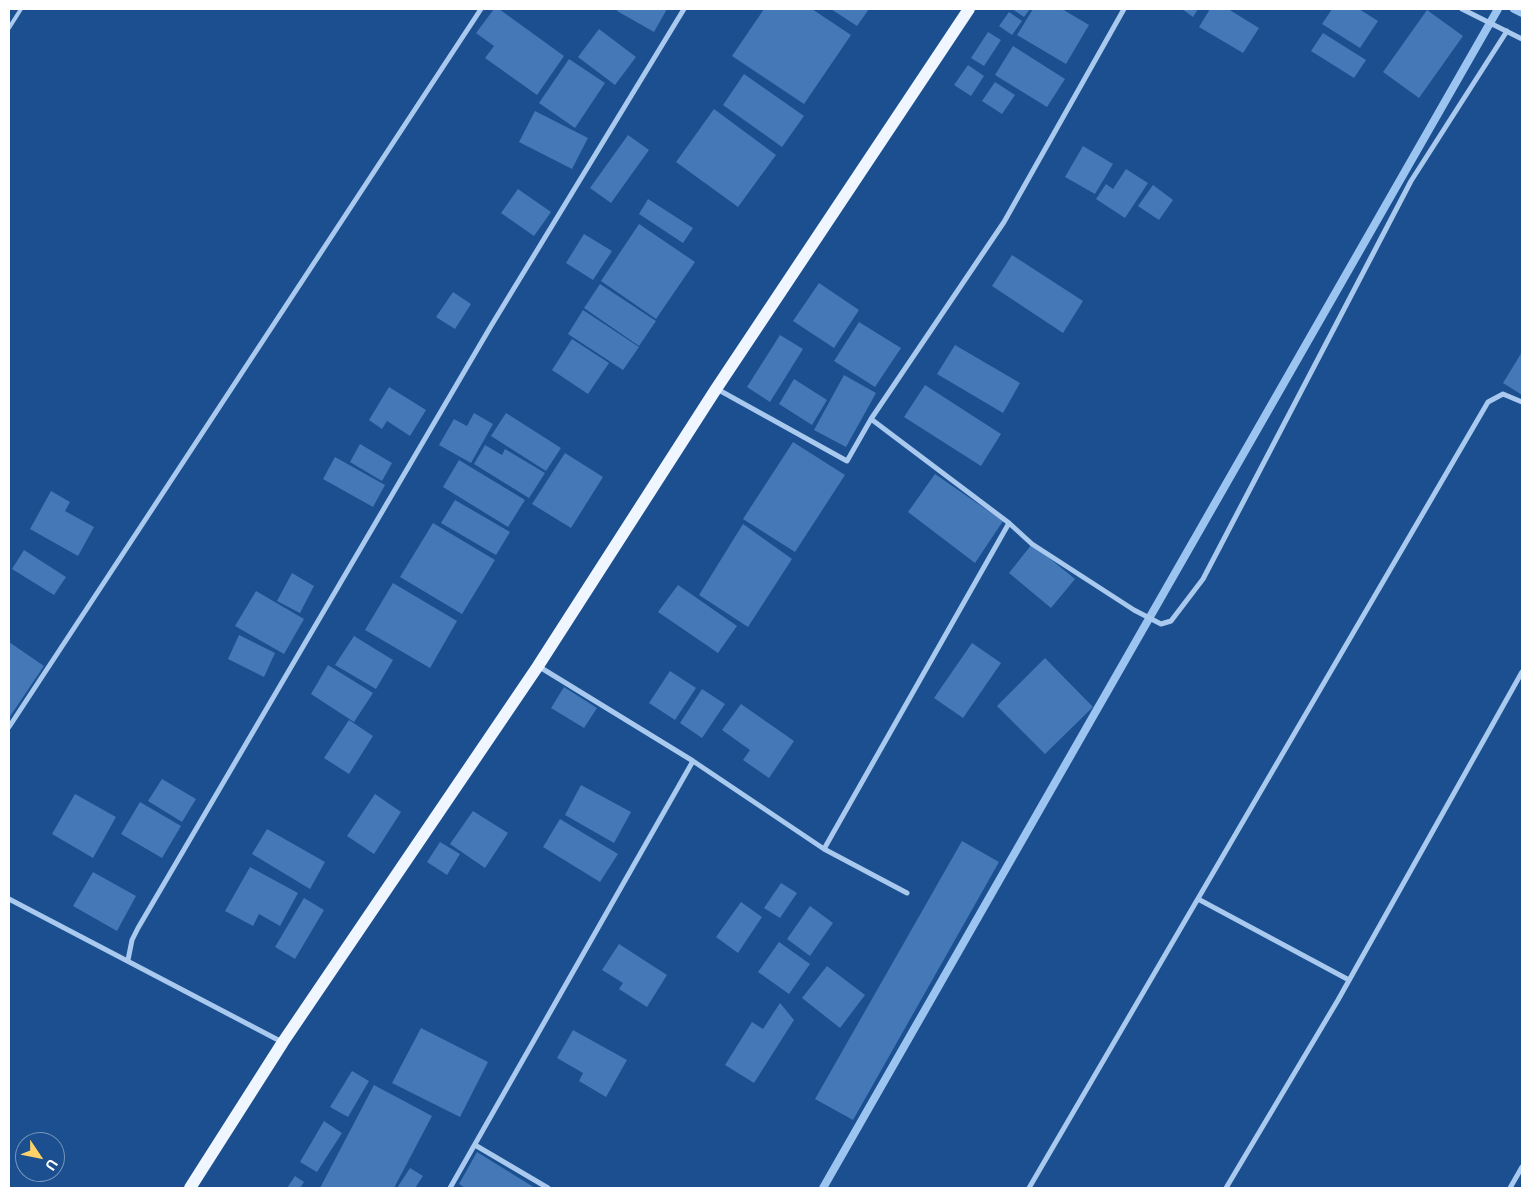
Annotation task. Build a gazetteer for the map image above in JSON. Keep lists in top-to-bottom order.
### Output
{
  "north": "bottom right"
}
